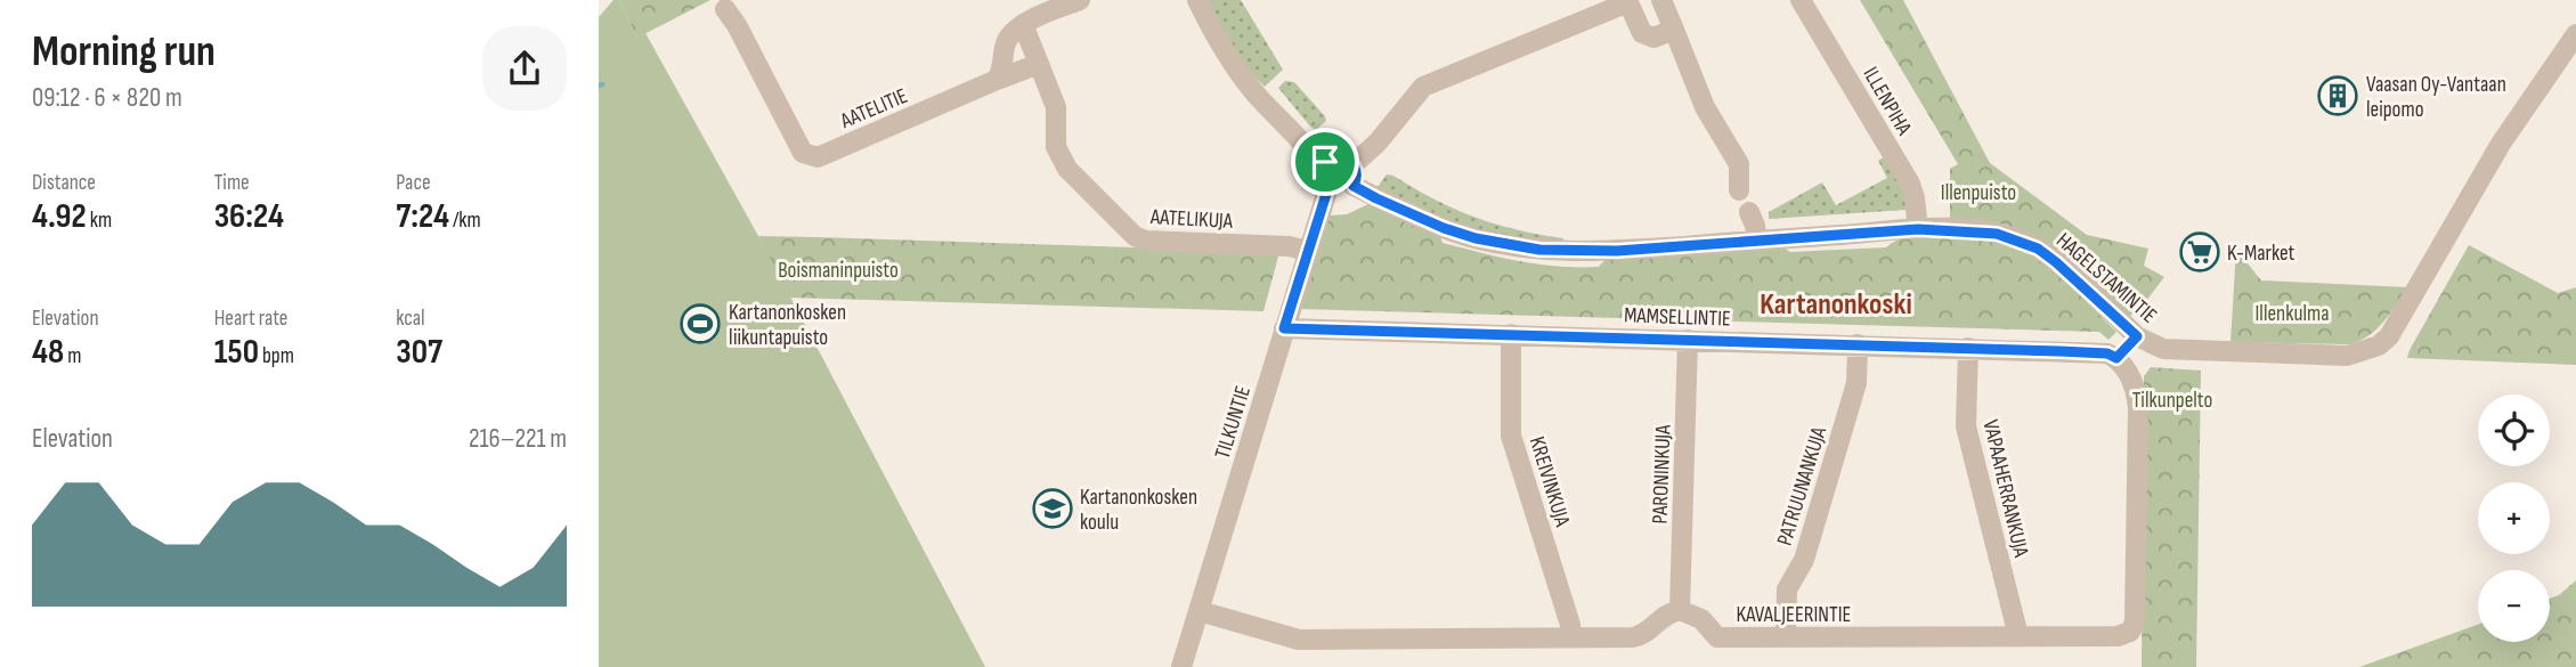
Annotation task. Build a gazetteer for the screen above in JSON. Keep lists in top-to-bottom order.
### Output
{
  "streets": {
    "street": [
      "ILLENPIHA",
      "AATELITIE",
      "AATELIKUJA",
      "HAGELSTAMINTIE",
      "MAMSELLINTIE",
      "TILKUNTIE",
      "PARONINKUJA",
      "KREIVINKUJA",
      "PATRUUNANKUJA",
      "VAPAAHERRANKUJA",
      "KAVALJEERINTIE"
    ]
  },
  "crossings": [
    ["ILLENPIHA", "HAGELSTAMINTIE"],
    ["AATELIKUJA", "TILKUNTIE"],
    ["HAGELSTAMINTIE", "TILKUNTIE"],
    ["MAMSELLINTIE", "TILKUNTIE"],
    ["MAMSELLINTIE", "PARONINKUJA"],
    ["MAMSELLINTIE", "KREIVINKUJA"],
    ["MAMSELLINTIE", "PATRUUNANKUJA"],
    ["MAMSELLINTIE", "VAPAAHERRANKUJA"],
    ["MAMSELLINTIE", "KAVALJEERINTIE"],
    ["PARONINKUJA", "KAVALJEERINTIE"],
    ["PATRUUNANKUJA", "KAVALJEERINTIE"],
    ["VAPAAHERRANKUJA", "KAVALJEERINTIE"]
  ],
  "districts": ["Kartanonkoski"],
  "parks": [
    "Illenpuisto",
    "Boismaninpuisto",
    "Illenkulma",
    "Tilkunpelto"
  ],
  "places": {
    "building": ["Vaasan Oy-Vantaan leipomo"],
    "supermarket": ["K-Market"],
    "sports": ["Kartanonkosken liikuntapuisto"],
    "school or university": ["Kartanonkosken koulu"]
  },
  "page": {
    "heading": ["Morning run", "09:12 · 6 × 820 m"],
    "stats": [
      ["Distance", "4.92 km"],
      ["Time", "36:24"],
      ["Pace", "7:24 /km"],
      ["Elevation", "48 m"],
      ["Heart rate", "150 bpm"],
      ["kcal", "307"]
    ],
    "map_buttons": ["+", "−"],
    "chart": ["Elevation", "216–221 m"]
  }
}
